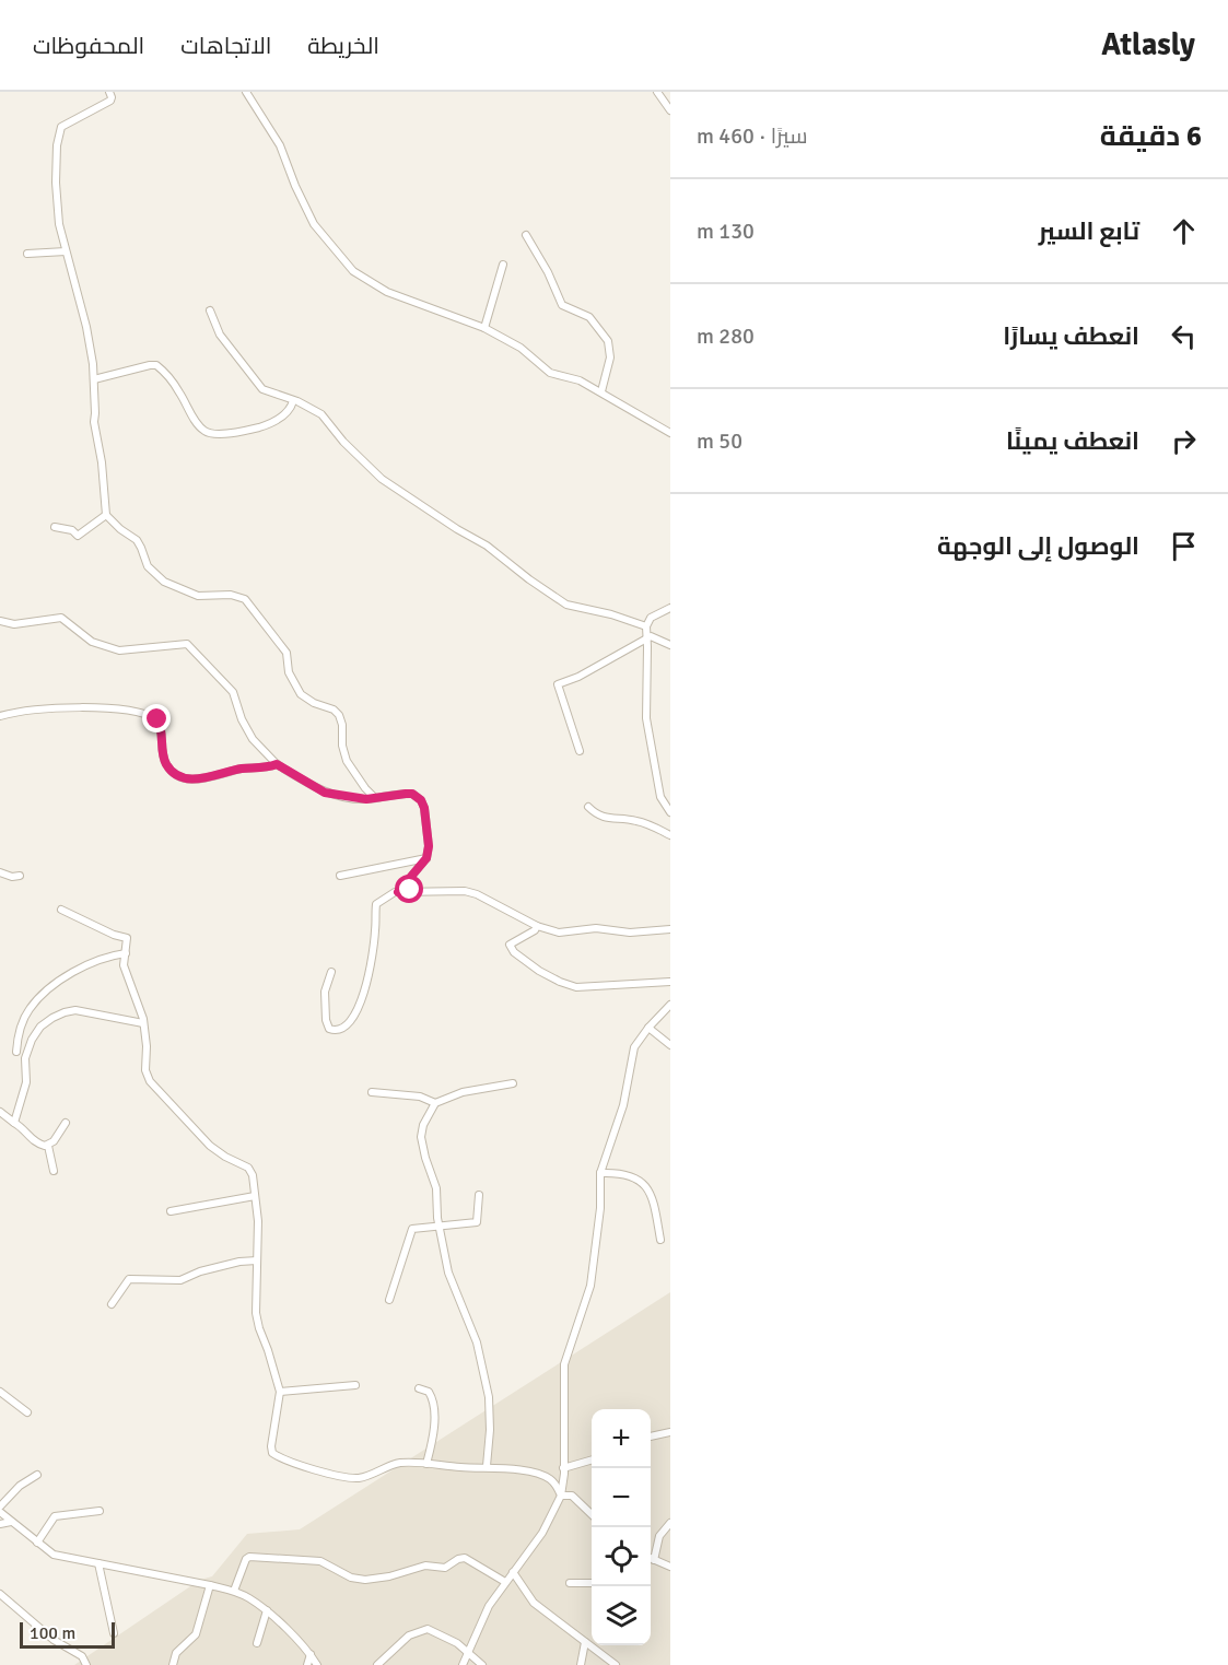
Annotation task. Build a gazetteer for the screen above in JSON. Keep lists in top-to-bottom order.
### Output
{
  "scale_bar": "100 m",
  "page": {
    "header": "Atlasly",
    "nav": ["الخريطة", "الاتجاهات", "المحفوظات"],
    "heading": ["6 دقيقة", "سيرًا · 460 m"],
    "list": [
      ["تابع السير", "130 m"],
      ["انعطف يسارًا", "280 m"],
      ["انعطف يمينًا", "50 m"],
      "الوصول إلى الوجهة"
    ],
    "map_buttons": ["+", "−"],
    "scale": "100 m"
  }
}
